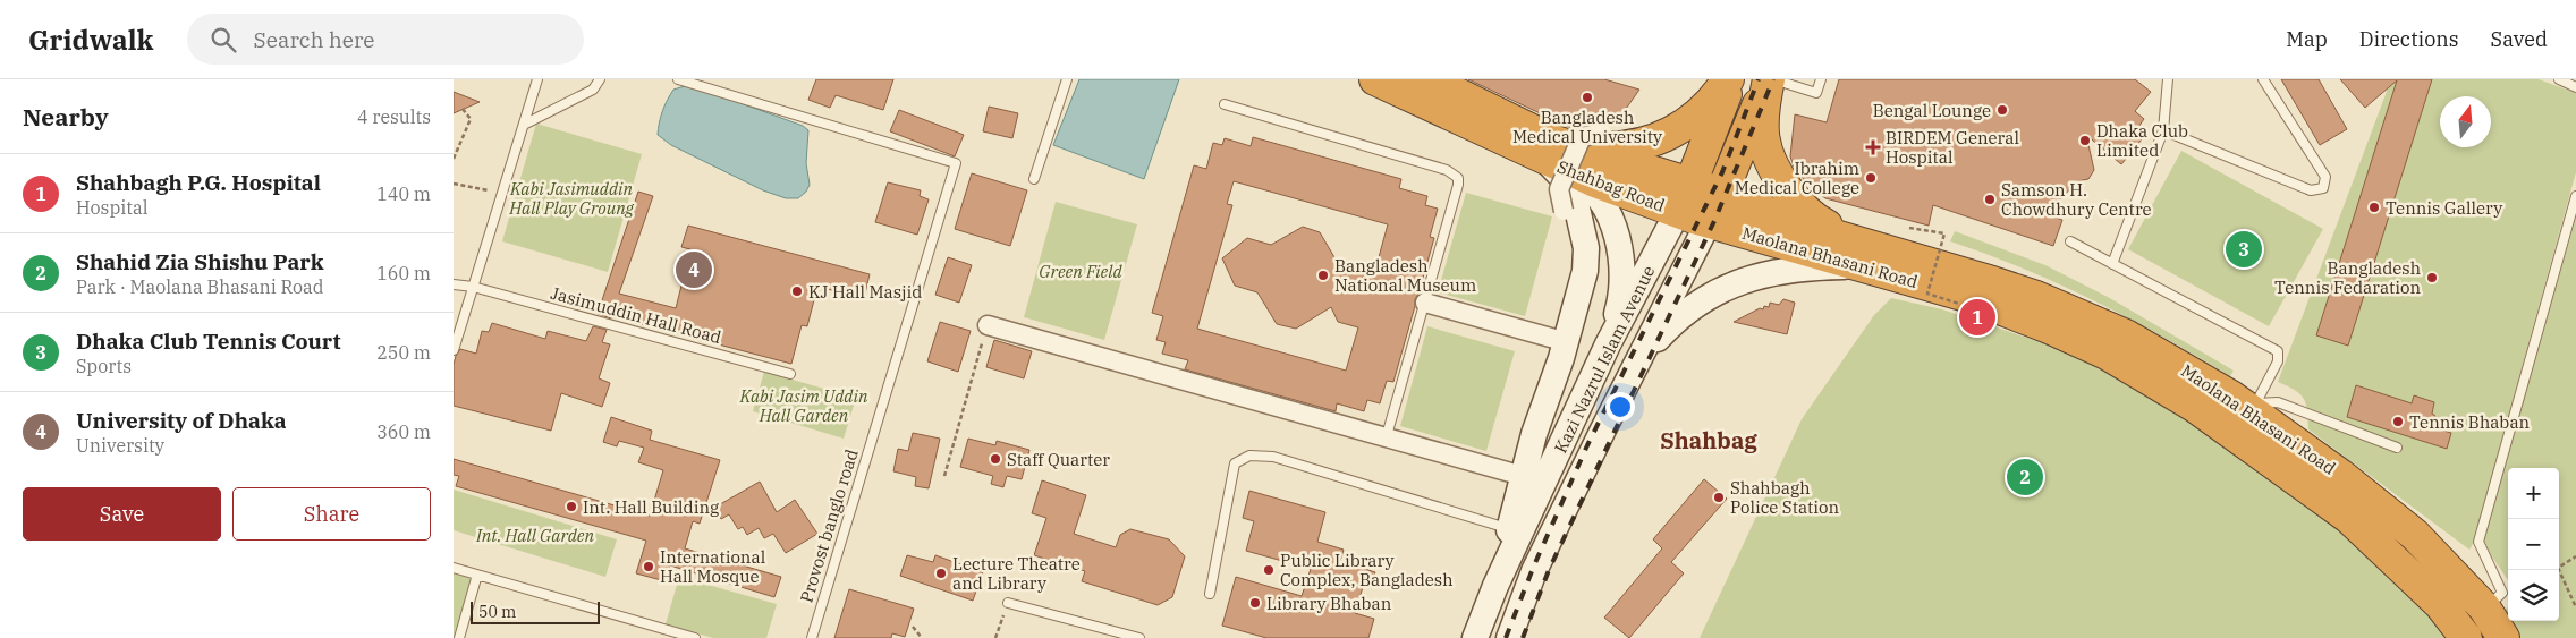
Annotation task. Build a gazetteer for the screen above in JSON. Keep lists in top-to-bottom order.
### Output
{
  "streets": {
    "highway": ["Shahbag Road", "Maolana Bhasani Road", "Kazi Nazrul Islam Avenue"],
    "lane": ["Jasimuddin Hall Road", "Provost banglo road"]
  },
  "crossings": [
    ["Shahbag Road", "Maolana Bhasani Road"],
    ["Shahbag Road", "Kazi Nazrul Islam Avenue"],
    ["Maolana Bhasani Road", "Kazi Nazrul Islam Avenue"]
  ],
  "districts": ["Shahbag"],
  "parks": [
    "Kabi Jasimuddin Hall Play Groung",
    "Green Field",
    "Kabi Jasim Uddin Hall Garden",
    "Int. Hall Garden"
  ],
  "places": {
    "other": [
      "Bangladesh Medical University",
      "Bengal Lounge",
      "Dhaka Club Limited",
      "Ibrahim Medical College",
      "Samson H. Chowdhury Centre",
      "Tennis Gallery",
      "Bangladesh National Museum",
      "Bangladesh Tennis Fedaration",
      "KJ Hall Masjid",
      "Tennis Bhaban",
      "Staff Quarter",
      "Shahbagh Police Station",
      "Int. Hall Building",
      "International Hall Mosque",
      "Public Library Complex, Bangladesh",
      "Lecture Theatre and Library",
      "Library Bhaban"
    ],
    "health": ["BIRDEM General Hospital"]
  },
  "scale_bar": "50 m",
  "north": "top",
  "page": {
    "header": "Gridwalk",
    "search": "Search here",
    "nav": ["Map", "Directions", "Saved"],
    "heading": ["Nearby", "4 results"],
    "list": [
      {
        "mark": "1",
        "name": "Shahbagh P.G. Hospital",
        "note": "Hospital",
        "value": "140 m"
      },
      {
        "mark": "2",
        "name": "Shahid Zia Shishu Park",
        "note": "Park · Maolana Bhasani Road",
        "value": "160 m"
      },
      {
        "mark": "3",
        "name": "Dhaka Club Tennis Court",
        "note": "Sports",
        "value": "250 m"
      },
      {
        "mark": "4",
        "name": "University of Dhaka",
        "note": "University",
        "value": "360 m"
      }
    ],
    "pins": [
      "3",
      "4",
      "1",
      "2"
    ],
    "map_buttons": ["+", "−"],
    "buttons": ["Save", "Share"],
    "scale": "50 m"
  }
}
